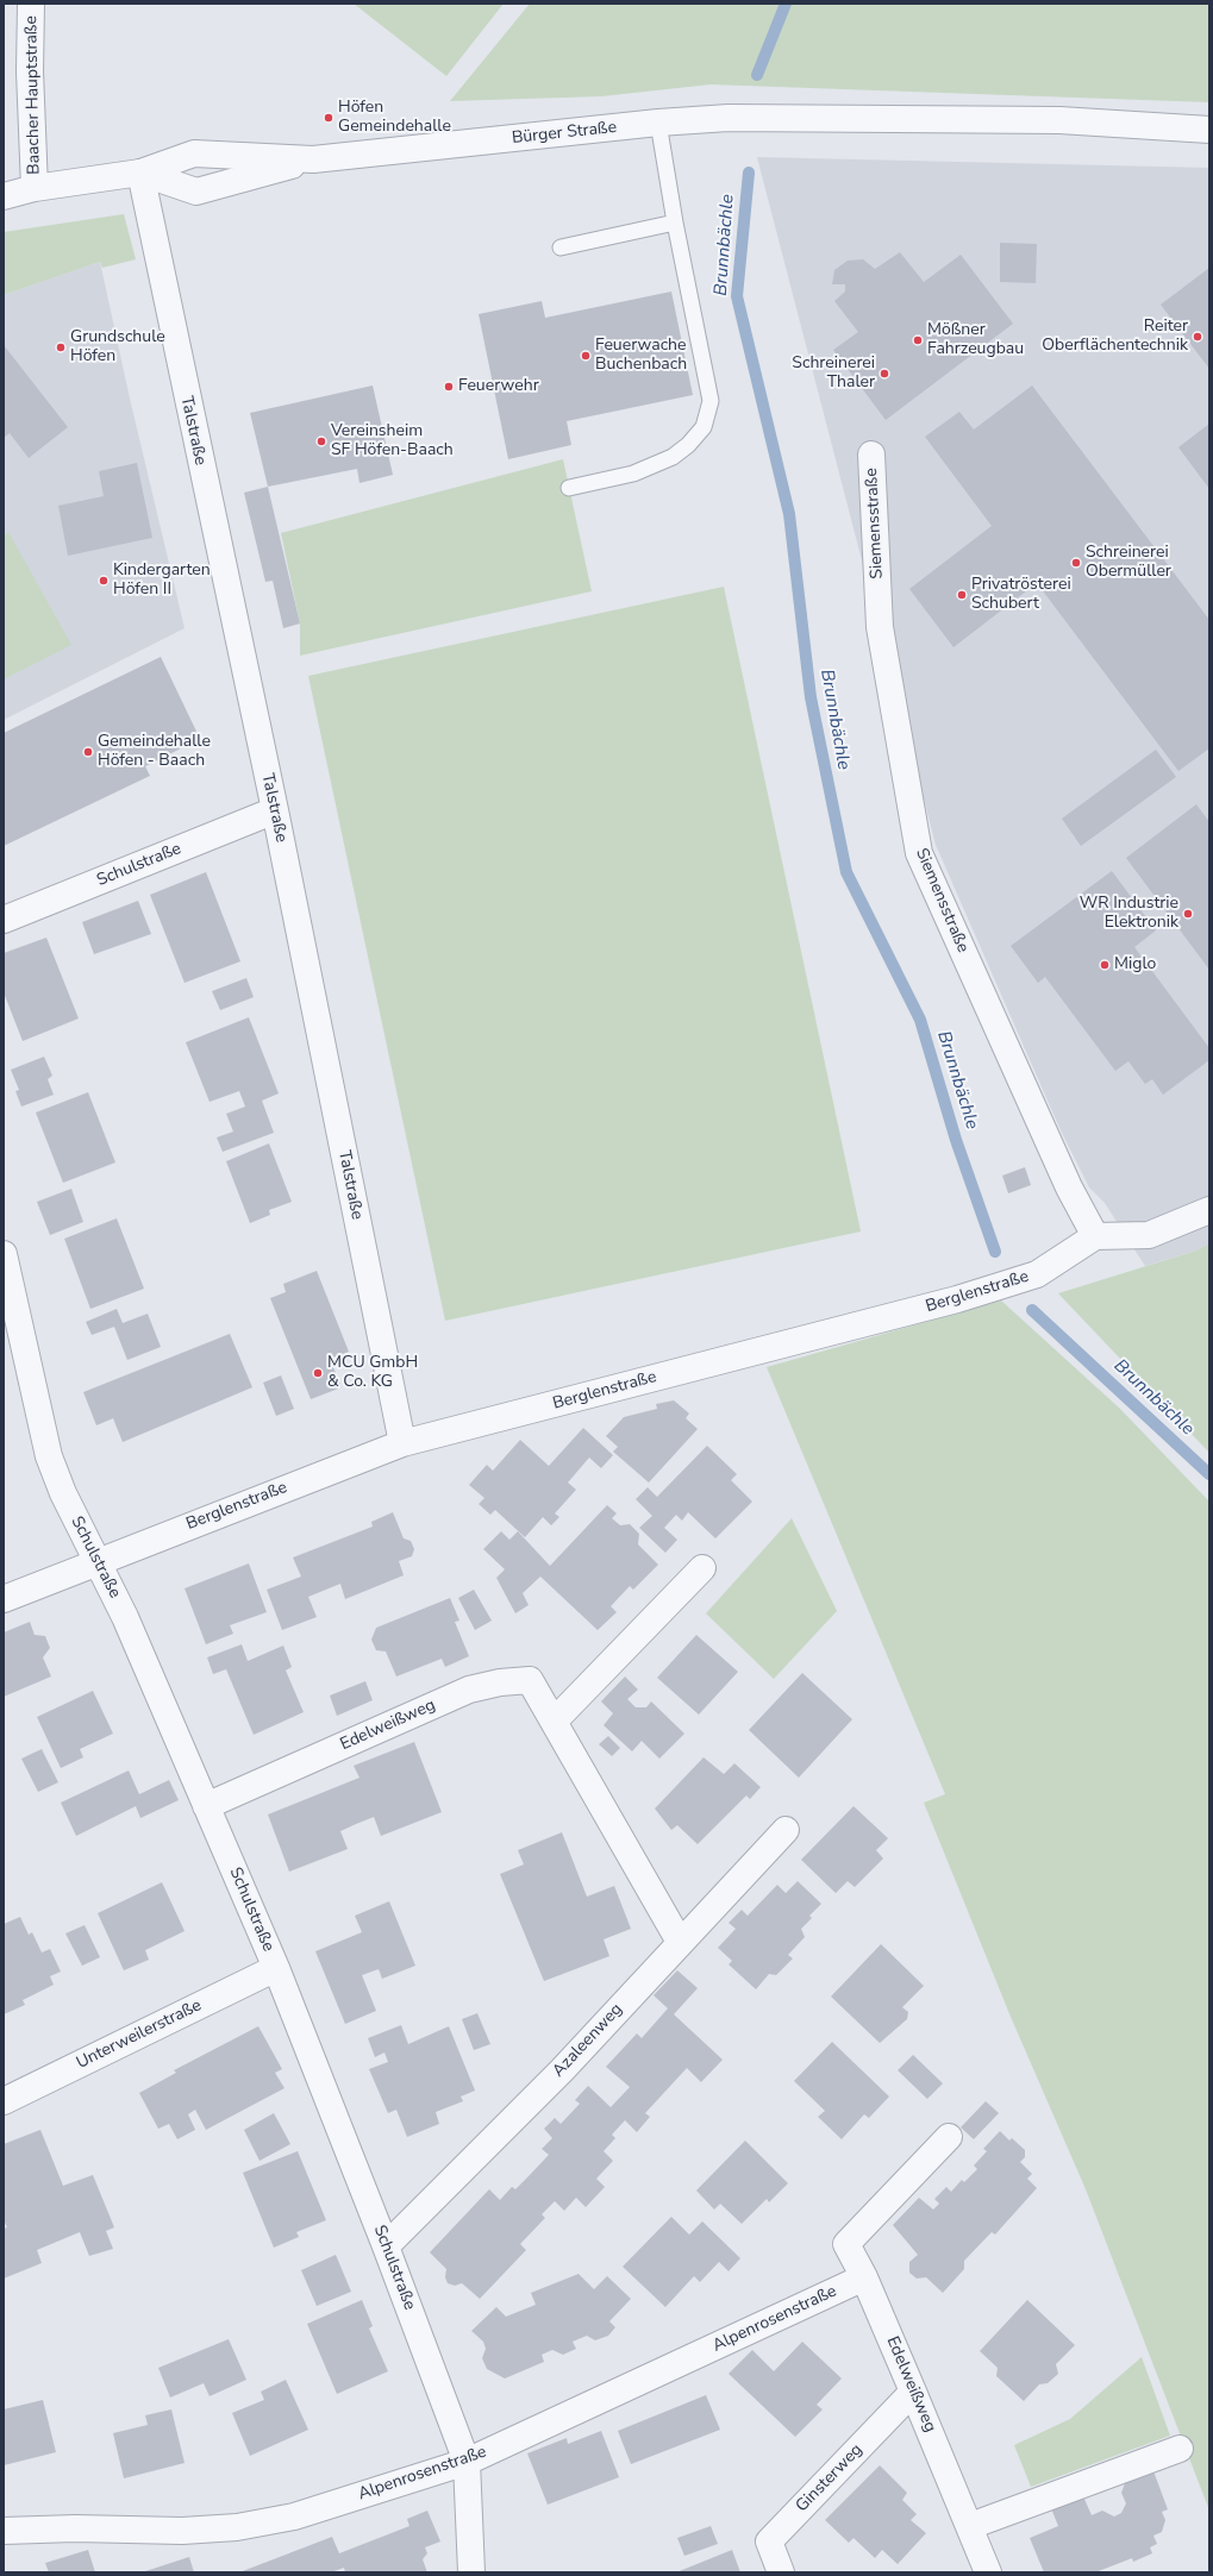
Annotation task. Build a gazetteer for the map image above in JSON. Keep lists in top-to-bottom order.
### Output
{
  "streets": {
    "street": [
      "Baacher Hauptstraße",
      "Bürger Straße",
      "Talstraße",
      "Siemensstraße",
      "Schulstraße",
      "Berglenstraße",
      "Edelweißweg",
      "Unterweilerstraße",
      "Azaleenweg",
      "Alpenrosenstraße",
      "Ginsterweg"
    ]
  },
  "crossings": [
    ["Baacher Hauptstraße", "Bürger Straße"],
    ["Bürger Straße", "Talstraße"],
    ["Talstraße", "Schulstraße"],
    ["Talstraße", "Berglenstraße"],
    ["Siemensstraße", "Berglenstraße"],
    ["Schulstraße", "Berglenstraße"],
    ["Schulstraße", "Edelweißweg"],
    ["Schulstraße", "Unterweilerstraße"],
    ["Schulstraße", "Azaleenweg"],
    ["Schulstraße", "Alpenrosenstraße"],
    ["Edelweißweg", "Azaleenweg"],
    ["Edelweißweg", "Alpenrosenstraße"],
    ["Edelweißweg", "Ginsterweg"]
  ],
  "water": ["Brunnbächle"],
  "places": [
    "Höfen Gemeindehalle",
    "Reiter Oberflächentechnik",
    "Mößner Fahrzeugbau",
    "Grundschule Höfen",
    "Feuerwache Buchenbach",
    "Schreinerei Thaler",
    "Feuerwehr",
    "Vereinsheim SF Höfen-Baach",
    "Schreinerei Obermüller",
    "Kindergarten Höfen II",
    "Privatrösterei Schubert",
    "Gemeindehalle Höfen - Baach",
    "WR Industrie Elektronik",
    "Miglo",
    "MCU GmbH & Co. KG"
  ]
}
